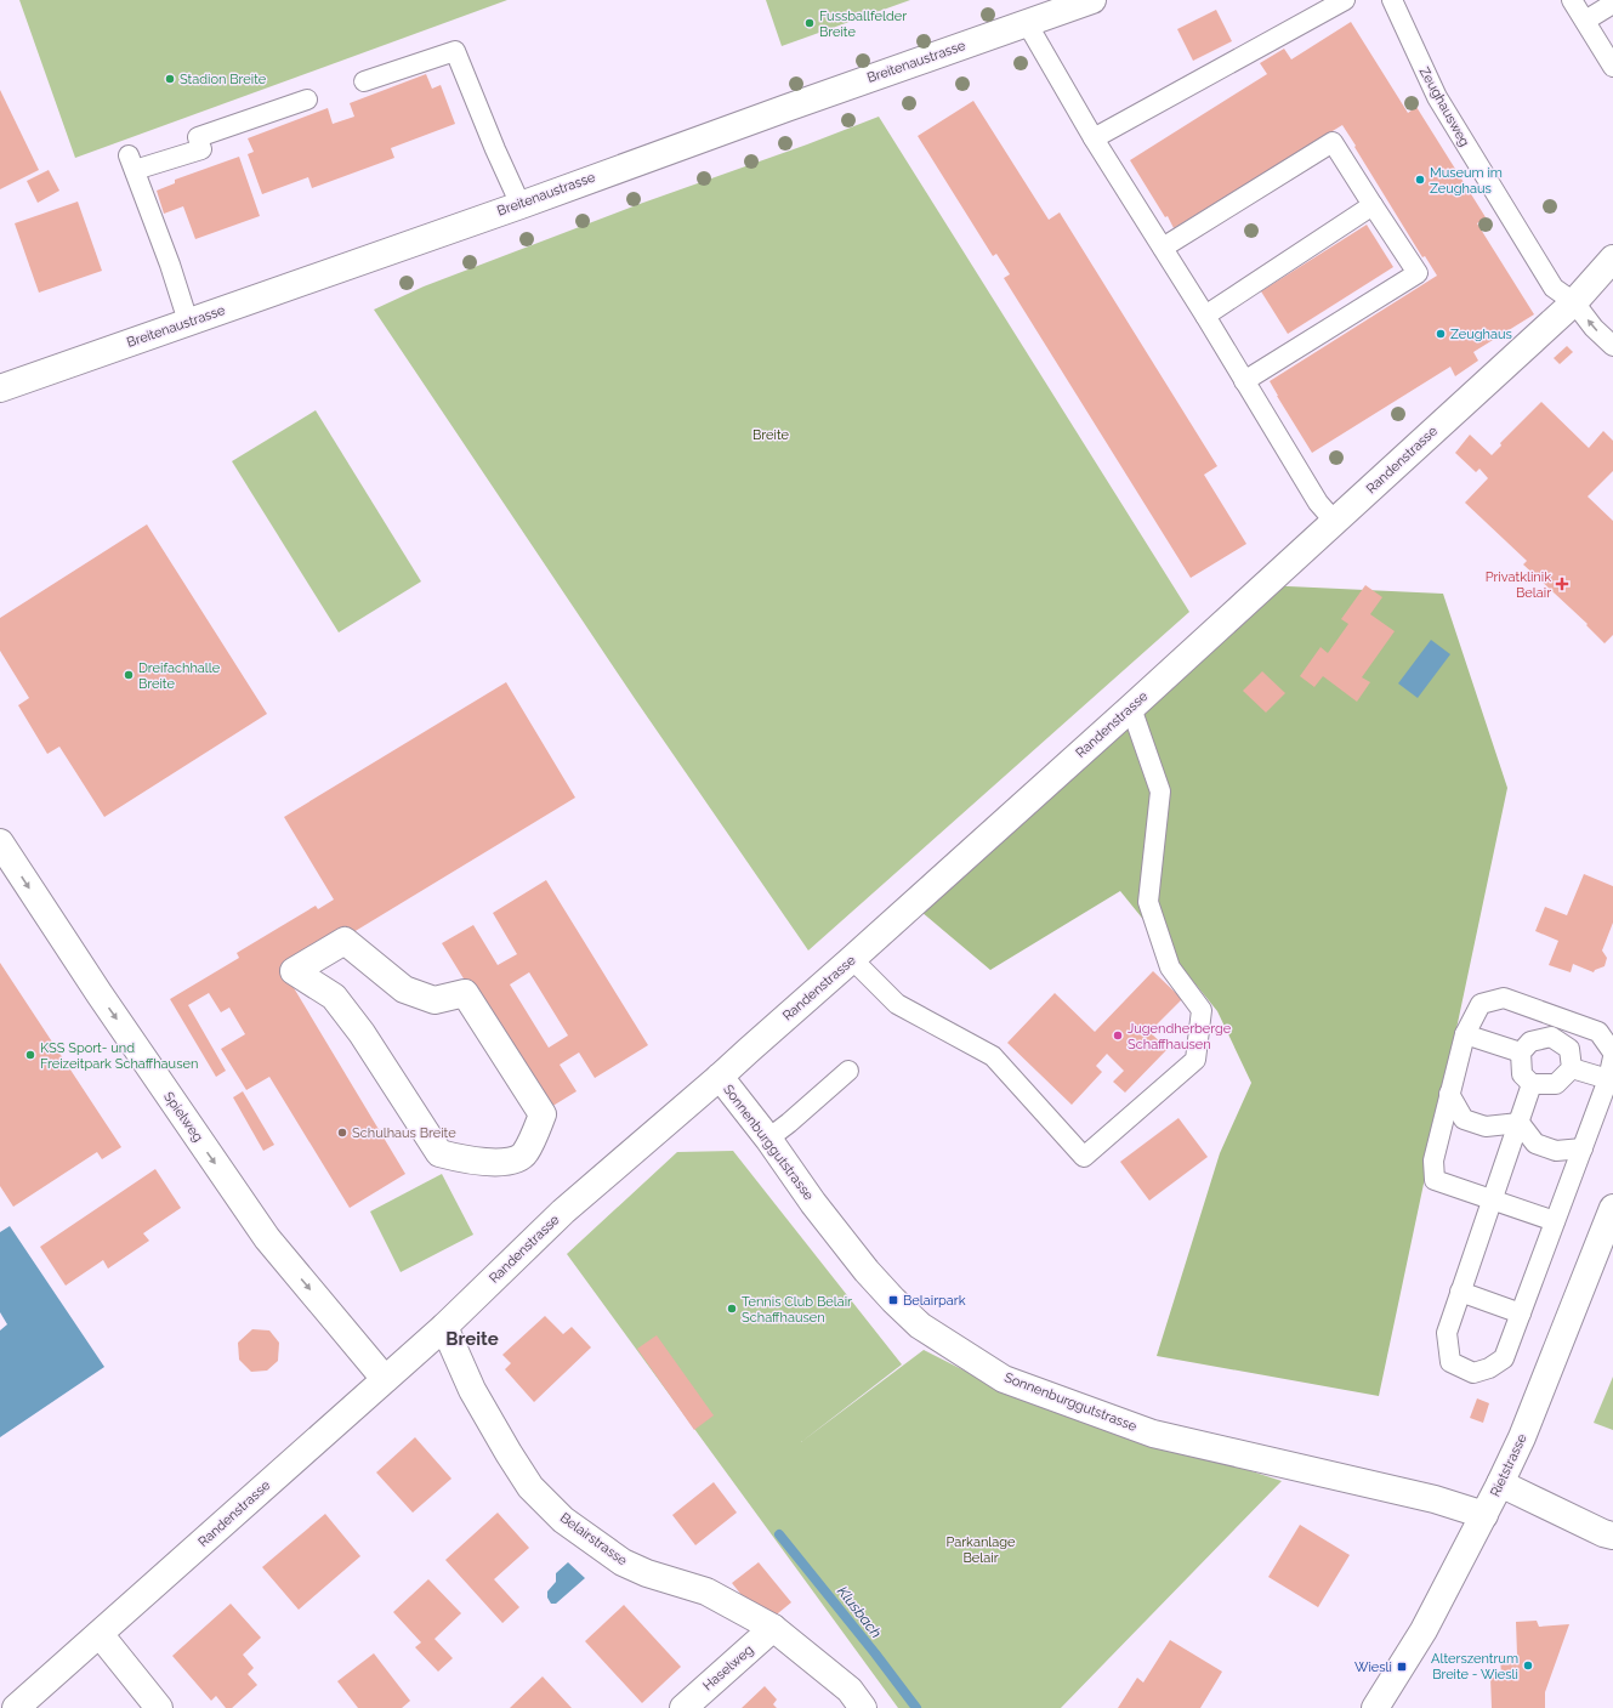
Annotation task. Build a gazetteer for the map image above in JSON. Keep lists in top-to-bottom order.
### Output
{
  "streets": {
    "street": [
      "Breitenaustrasse",
      "Randenstrasse",
      "Spielweg",
      "Sonnenburggutstrasse",
      "Rietstrasse",
      "Belairstrasse",
      "Haselweg"
    ],
    "lane": ["Zeughausweg"]
  },
  "crossings": [
    ["Zeughausweg", "Randenstrasse"],
    ["Randenstrasse", "Spielweg"],
    ["Randenstrasse", "Sonnenburggutstrasse"],
    ["Randenstrasse", "Belairstrasse"],
    ["Sonnenburggutstrasse", "Rietstrasse"],
    ["Belairstrasse", "Haselweg"]
  ],
  "one_way": ["Spielweg"],
  "districts": ["Breite"],
  "water": ["Klusbach"],
  "parks": ["Breite", "Parkanlage Belair"],
  "places": {
    "other": [
      "Fussballfelder Breite",
      "Stadion Breite",
      "Museum im Zeughaus",
      "Zeughaus",
      "Dreifachhalle Breite",
      "Jugendherberge Schaffhausen",
      "KSS Sport- und Freizeitpark Schaffhausen",
      "Schulhaus Breite",
      "Tennis Club Belair Schaffhausen",
      "Alterszentrum Breite - Wiesli"
    ],
    "health": ["Privatklinik Belair"],
    "transit": ["Belairpark", "Wiesli"]
  }
}
